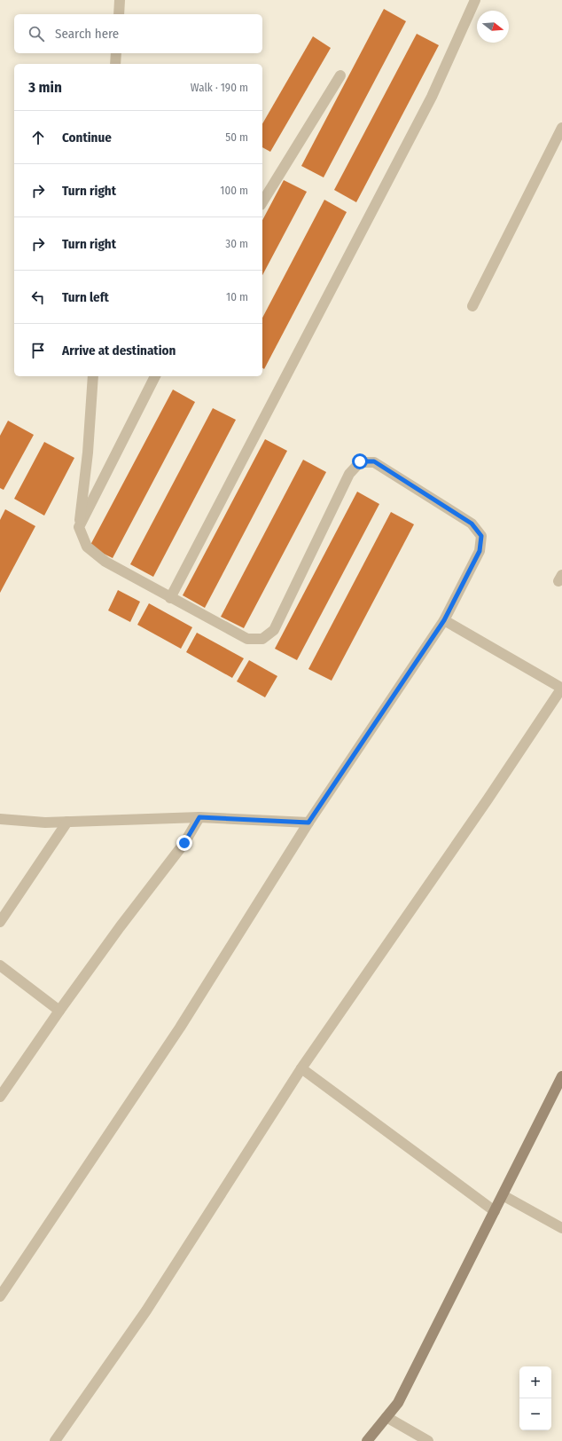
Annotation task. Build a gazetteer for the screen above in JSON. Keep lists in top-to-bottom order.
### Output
{
  "north": "right",
  "page": {
    "search": "Search here",
    "heading": ["3 min", "Walk · 190 m"],
    "list": [
      ["Continue", "50 m"],
      ["Turn right", "100 m"],
      ["Turn right", "30 m"],
      ["Turn left", "10 m"],
      "Arrive at destination"
    ],
    "map_buttons": ["+", "−"]
  }
}
